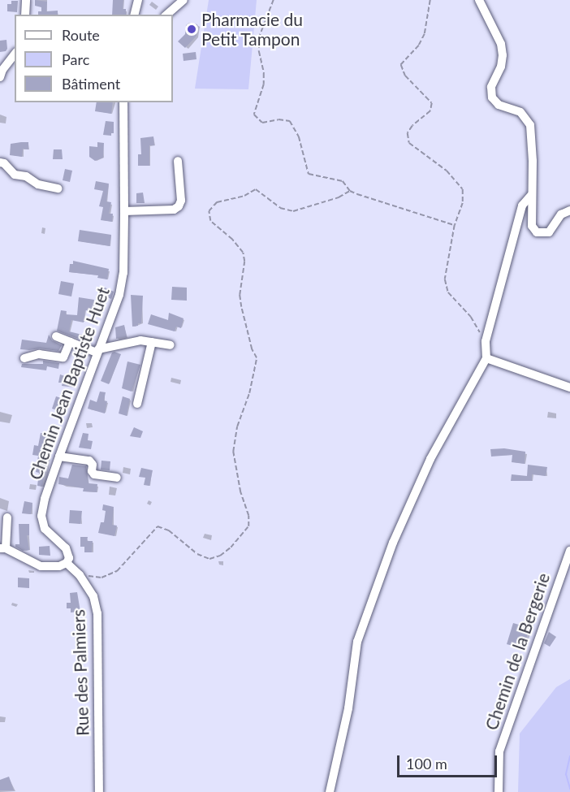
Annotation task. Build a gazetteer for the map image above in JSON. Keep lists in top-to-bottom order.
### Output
{
  "streets": {
    "street": ["Chemin Jean Baptiste Huet", "Chemin de la Bergerie", "Rue des Palmiers"]
  },
  "crossings": [
    ["Chemin Jean Baptiste Huet", "Rue des Palmiers"]
  ],
  "places": ["Pharmacie du Petit Tampon"],
  "legend": ["Route", "Parc", "Bâtiment"],
  "scale_bar": "100 m"
}
